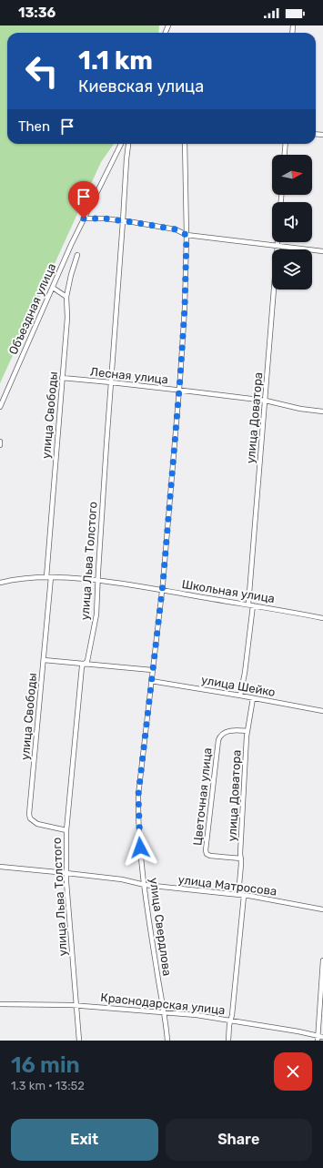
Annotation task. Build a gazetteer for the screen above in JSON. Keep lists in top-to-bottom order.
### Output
{
  "streets": {
    "street": [
      "Объездная улица",
      "Лесная улица",
      "улица Свободы",
      "улица Доватора",
      "улица Льва Толстого",
      "Школьная улица",
      "улица Шейко",
      "Цветочная улица",
      "улица Матросова",
      "улица Свердлова",
      "Краснодарская улица"
    ]
  },
  "crossings": [
    ["Лесная улица", "улица Свободы"],
    ["Лесная улица", "улица Доватора"],
    ["Лесная улица", "улица Льва Толстого"],
    ["Лесная улица", "улица Свердлова"],
    ["улица Свободы", "улица Льва Толстого"],
    ["улица Свободы", "Школьная улица"],
    ["улица Доватора", "Школьная улица"],
    ["улица Доватора", "улица Шейко"],
    ["улица Доватора", "Цветочная улица"],
    ["улица Доватора", "улица Матросова"],
    ["улица Льва Толстого", "Школьная улица"],
    ["улица Льва Толстого", "улица Матросова"],
    ["улица Льва Толстого", "Краснодарская улица"],
    ["Школьная улица", "улица Свердлова"],
    ["улица Шейко", "улица Свердлова"],
    ["улица Матросова", "улица Свердлова"],
    ["улица Свердлова", "Краснодарская улица"]
  ],
  "north": "right",
  "page": {
    "status": "13:36",
    "turn": ["1.1 km", "Киевская улица"],
    "then": "Then",
    "heading": ["16 min", "1.3 km · 13:52"],
    "buttons": ["Exit", "Share"]
  }
}
